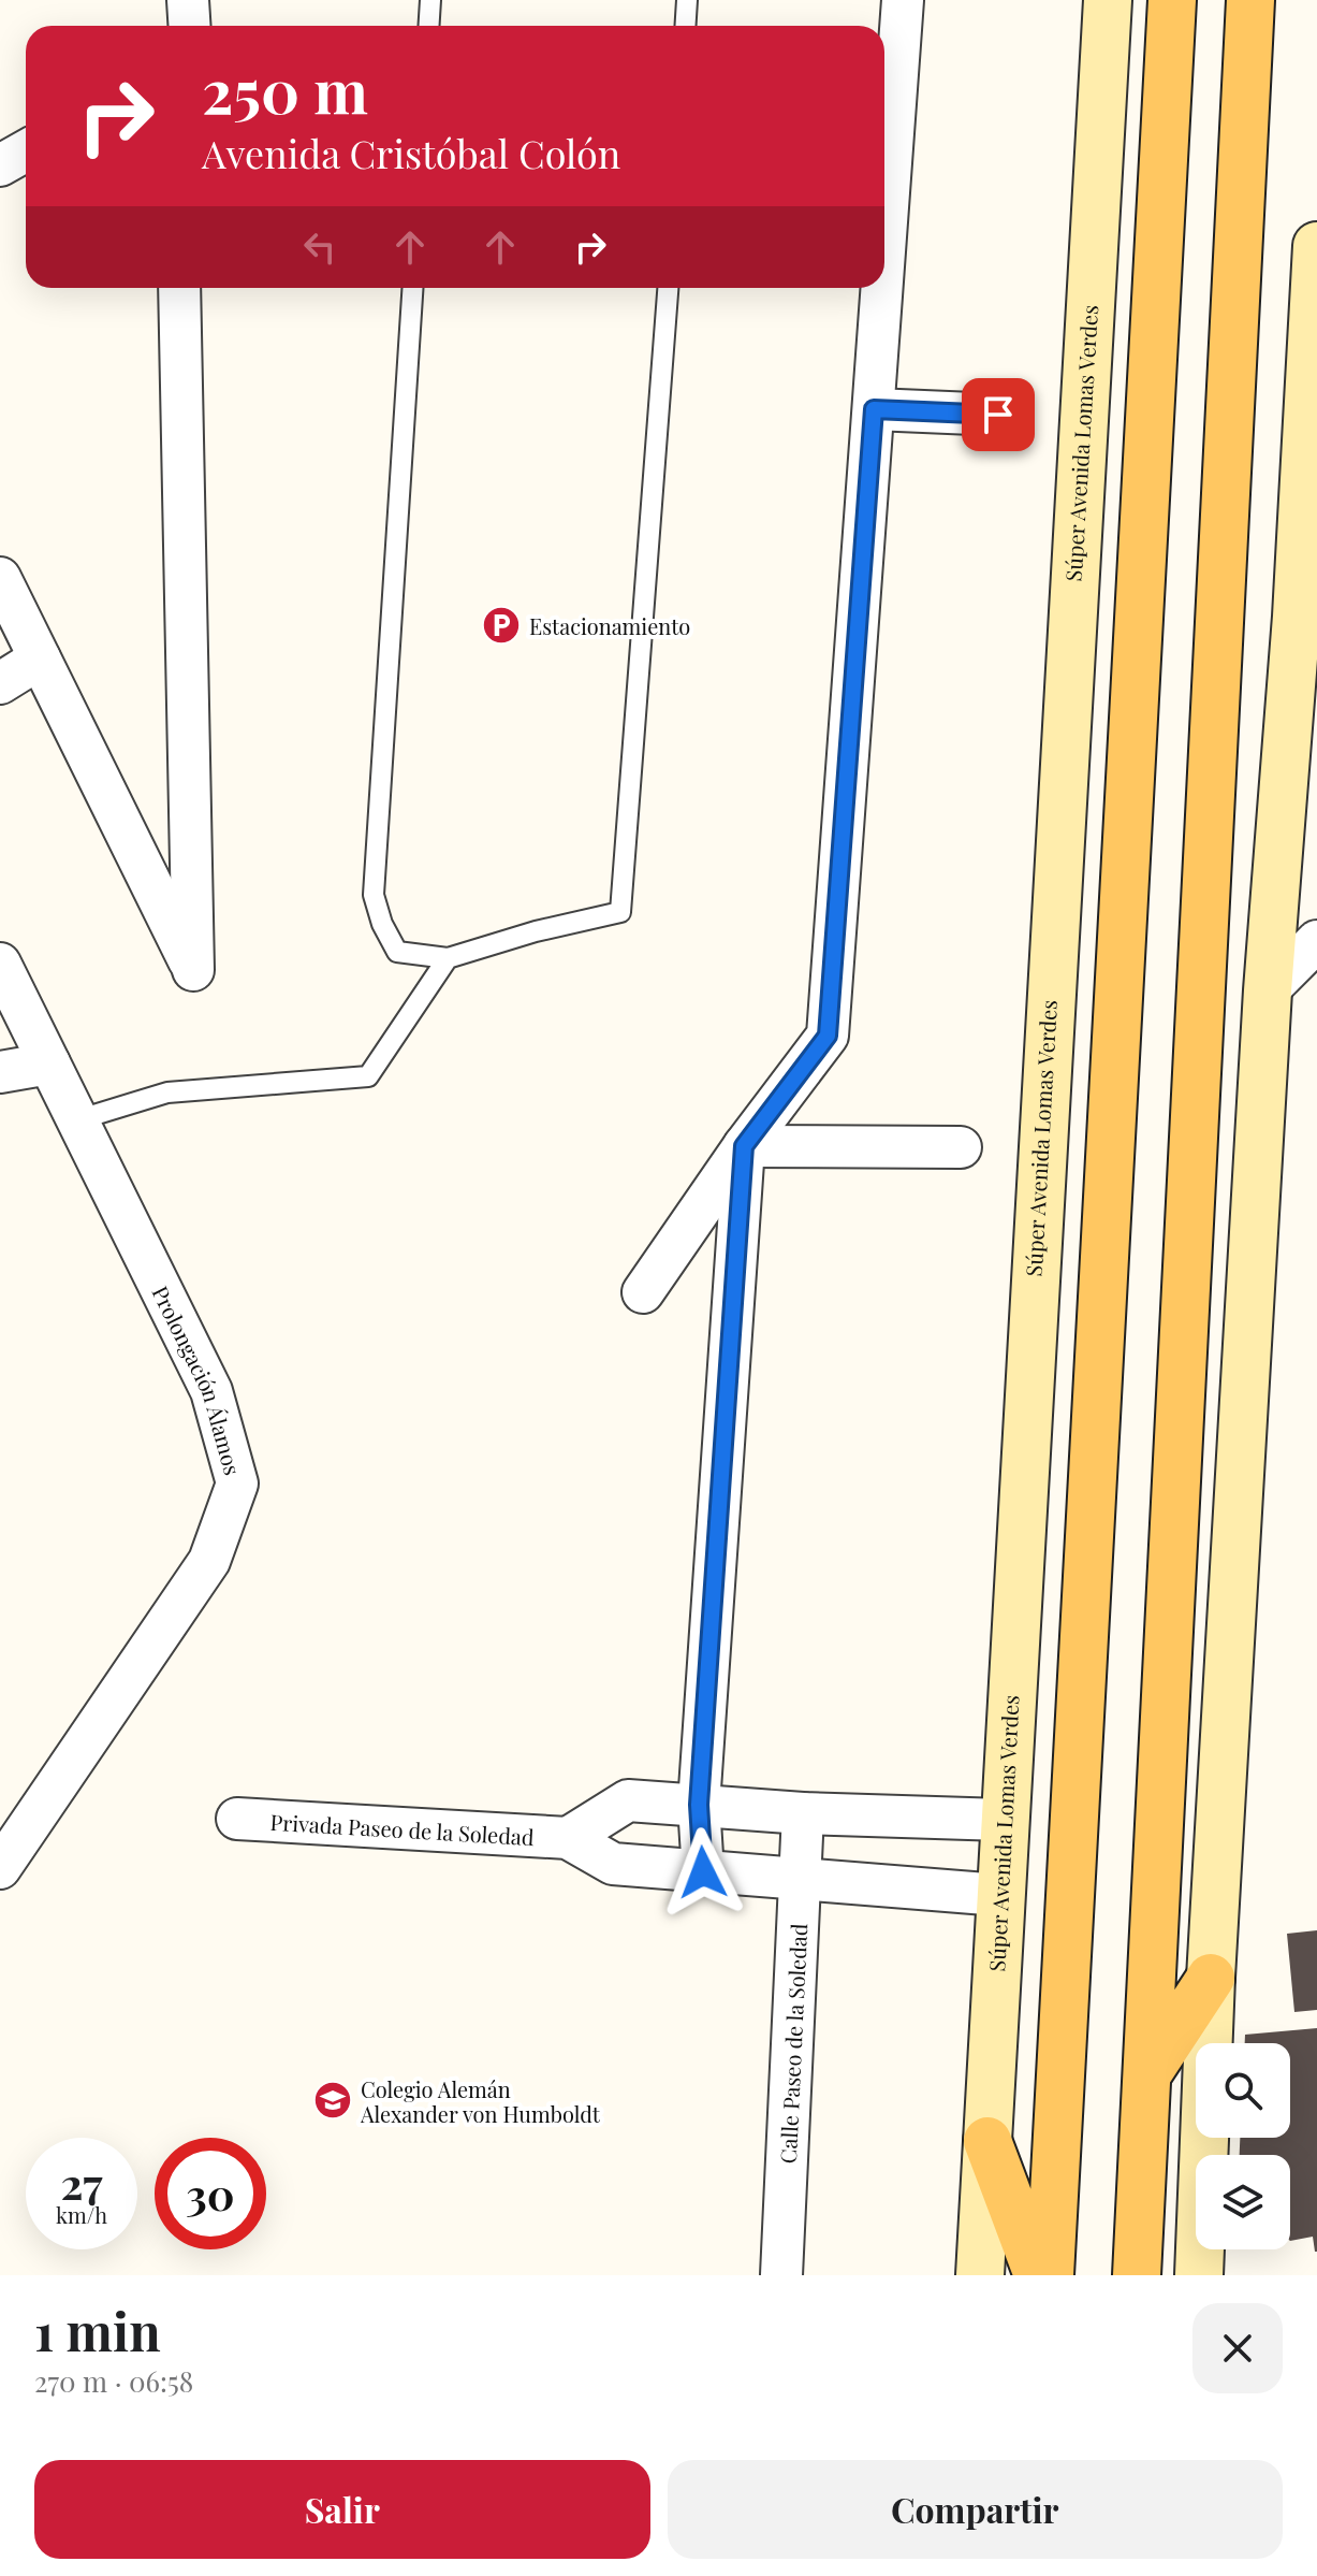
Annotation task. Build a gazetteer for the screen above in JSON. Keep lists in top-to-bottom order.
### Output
{
  "streets": {
    "main road": ["Súper Avenida Lomas Verdes"],
    "street": ["Prolongación Álamos", "Privada Paseo de la Soledad", "Calle Paseo de la Soledad"]
  },
  "crossings": [
    ["Súper Avenida Lomas Verdes", "Privada Paseo de la Soledad"],
    ["Privada Paseo de la Soledad", "Calle Paseo de la Soledad"]
  ],
  "places": {
    "parking": ["Estacionamiento"],
    "school or university": ["Colegio Alemán Alexander von Humboldt"]
  },
  "page": {
    "turn": ["250 m", "Avenida Cristóbal Colón"],
    "speed": "27 km/h",
    "limit": "30",
    "heading": ["1 min", "270 m · 06:58"],
    "buttons": ["Salir", "Compartir"]
  }
}
